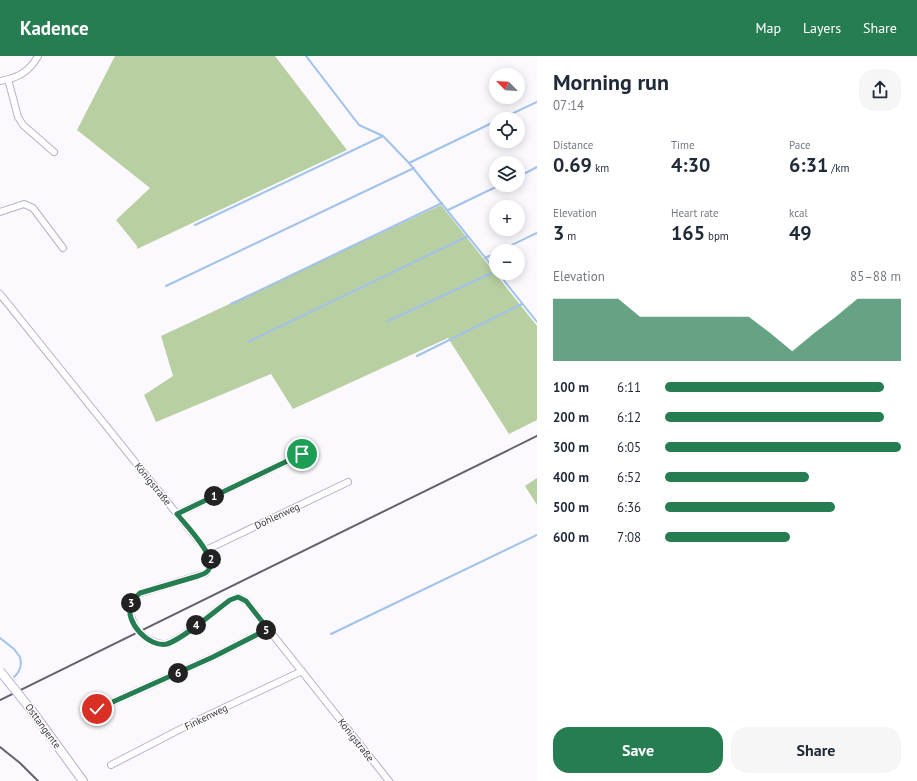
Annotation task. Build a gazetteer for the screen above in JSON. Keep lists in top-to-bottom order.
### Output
{
  "streets": {
    "main road": ["Osttangente"],
    "street": ["Königstraße", "Dohlenweg", "Finkenweg"]
  },
  "crossings": [
    ["Königstraße", "Dohlenweg"],
    ["Königstraße", "Finkenweg"]
  ],
  "north": "top left",
  "page": {
    "header": "Kadence",
    "nav": ["Map", "Layers", "Share"],
    "heading": ["Morning run", "07:14"],
    "map_buttons": ["+", "−"],
    "stats": [
      ["Distance", "0.69 km"],
      ["Time", "4:30"],
      ["Pace", "6:31 /km"],
      ["Elevation", "3 m"],
      ["Heart rate", "165 bpm"],
      ["kcal", "49"]
    ],
    "chart": ["Elevation", "85–88 m"],
    "list": [
      {
        "name": "100 m",
        "note": "6:11"
      },
      {
        "name": "200 m",
        "note": "6:12"
      },
      {
        "name": "300 m",
        "note": "6:05"
      },
      {
        "name": "400 m",
        "note": "6:52"
      },
      {
        "name": "500 m",
        "note": "6:36"
      },
      {
        "name": "600 m",
        "note": "7:08"
      }
    ],
    "pins": [
      "1",
      "2",
      "3",
      "4",
      "5",
      "6"
    ],
    "buttons": ["Save", "Share"]
  }
}
